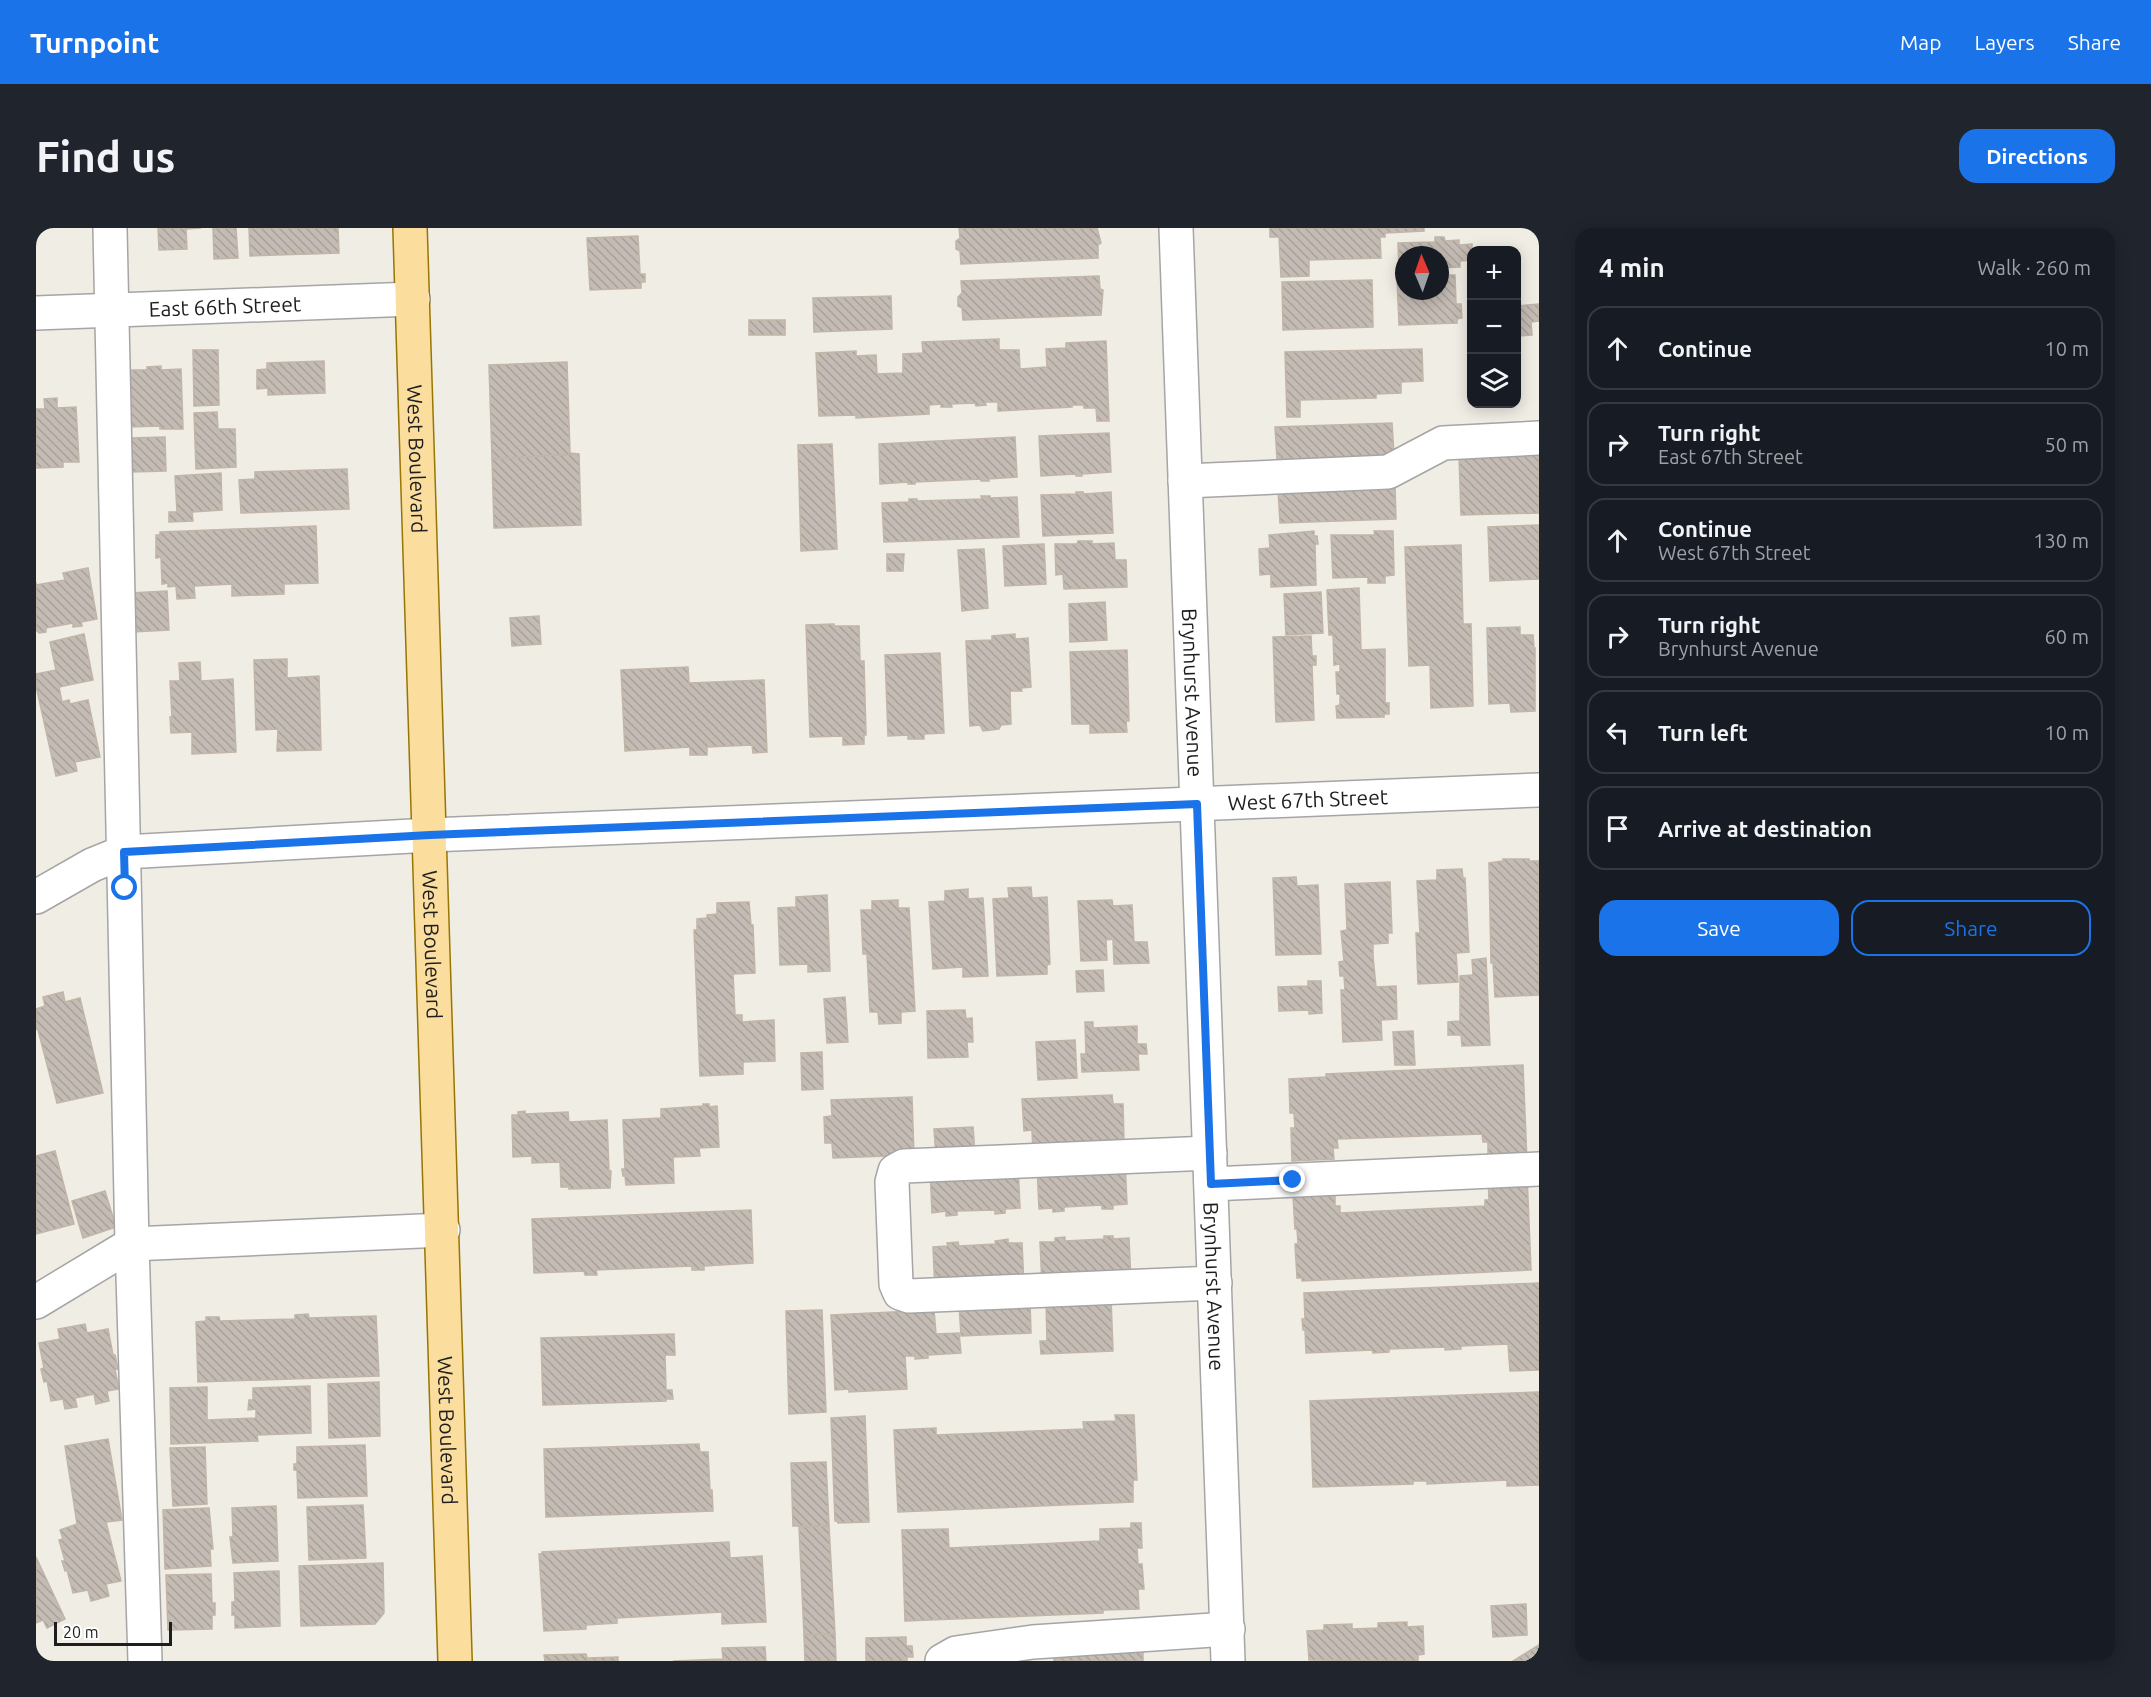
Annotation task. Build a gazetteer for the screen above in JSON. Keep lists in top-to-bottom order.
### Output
{
  "streets": {
    "main road": ["West Boulevard"],
    "street": ["East 66th Street", "Brynhurst Avenue", "West 67th Street"]
  },
  "crossings": [
    ["East 66th Street", "West Boulevard"],
    ["West Boulevard", "West 67th Street"],
    ["Brynhurst Avenue", "West 67th Street"]
  ],
  "scale_bar": "20 m",
  "north": "top",
  "page": {
    "header": "Turnpoint",
    "nav": ["Map", "Layers", "Share"],
    "buttons": [
      "Directions",
      ["Save", "Share"]
    ],
    "title": "Find us",
    "heading": ["4 min", "Walk · 260 m"],
    "map_buttons": ["+", "−"],
    "list": [
      ["Continue", "10 m"],
      ["Turn right", "East 67th Street", "50 m"],
      ["Continue", "West 67th Street", "130 m"],
      ["Turn right", "Brynhurst Avenue", "60 m"],
      ["Turn left", "10 m"],
      "Arrive at destination"
    ],
    "scale": "20 m"
  }
}
